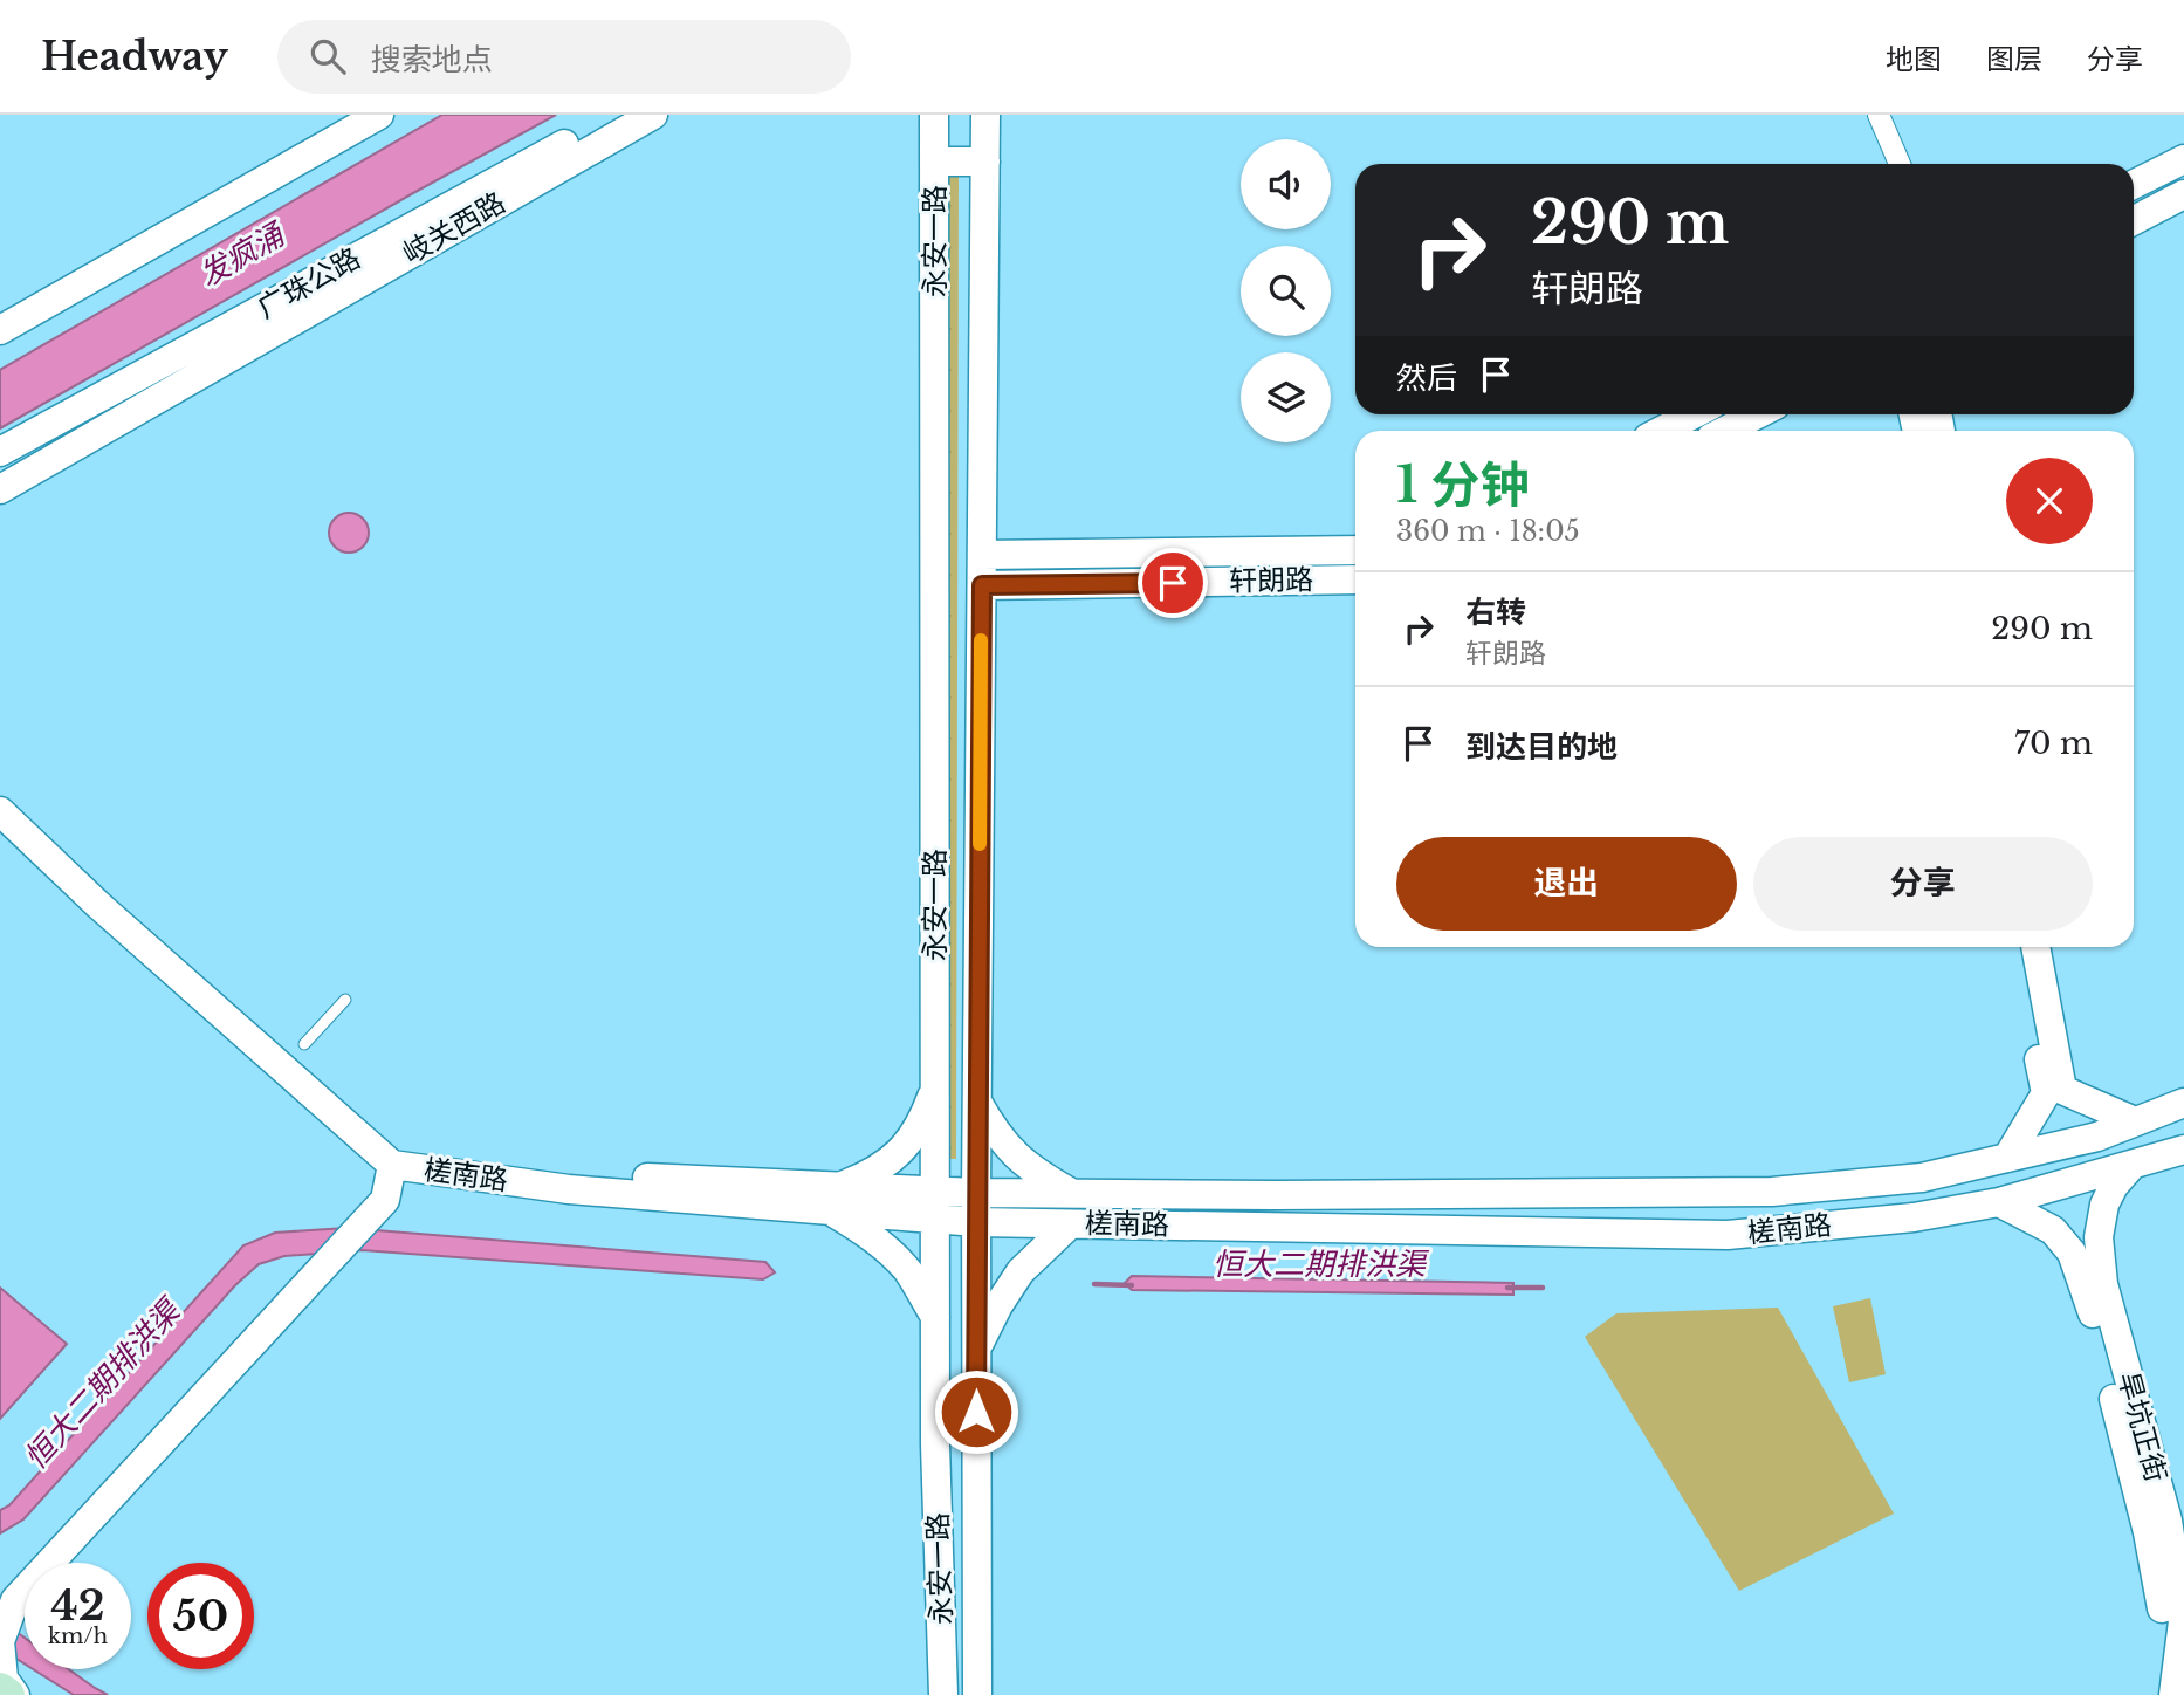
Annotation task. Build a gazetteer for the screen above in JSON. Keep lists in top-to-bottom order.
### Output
{
  "streets": {
    "main road": [
      "岐关西路",
      "永安一路",
      "广珠公路",
      "轩朗路",
      "槎南路",
      "旱坑正街"
    ]
  },
  "crossings": [
    ["永安一路", "轩朗路"],
    ["永安一路", "槎南路"],
    ["槎南路", "旱坑正街"]
  ],
  "water": ["发疯涌", "恒大二期排洪渠"],
  "page": {
    "header": "Headway",
    "search": "搜索地点",
    "nav": ["地图", "图层", "分享"],
    "turn": ["290 m", "轩朗路"],
    "then": "然后",
    "heading": ["1 分钟", "360 m · 18:05"],
    "list": [
      {
        "name": "右转",
        "note": "轩朗路",
        "value": "290 m"
      },
      {
        "name": "到达目的地",
        "value": "70 m"
      }
    ],
    "buttons": ["退出", "分享"],
    "speed": "42 km/h",
    "limit": "50"
  }
}
